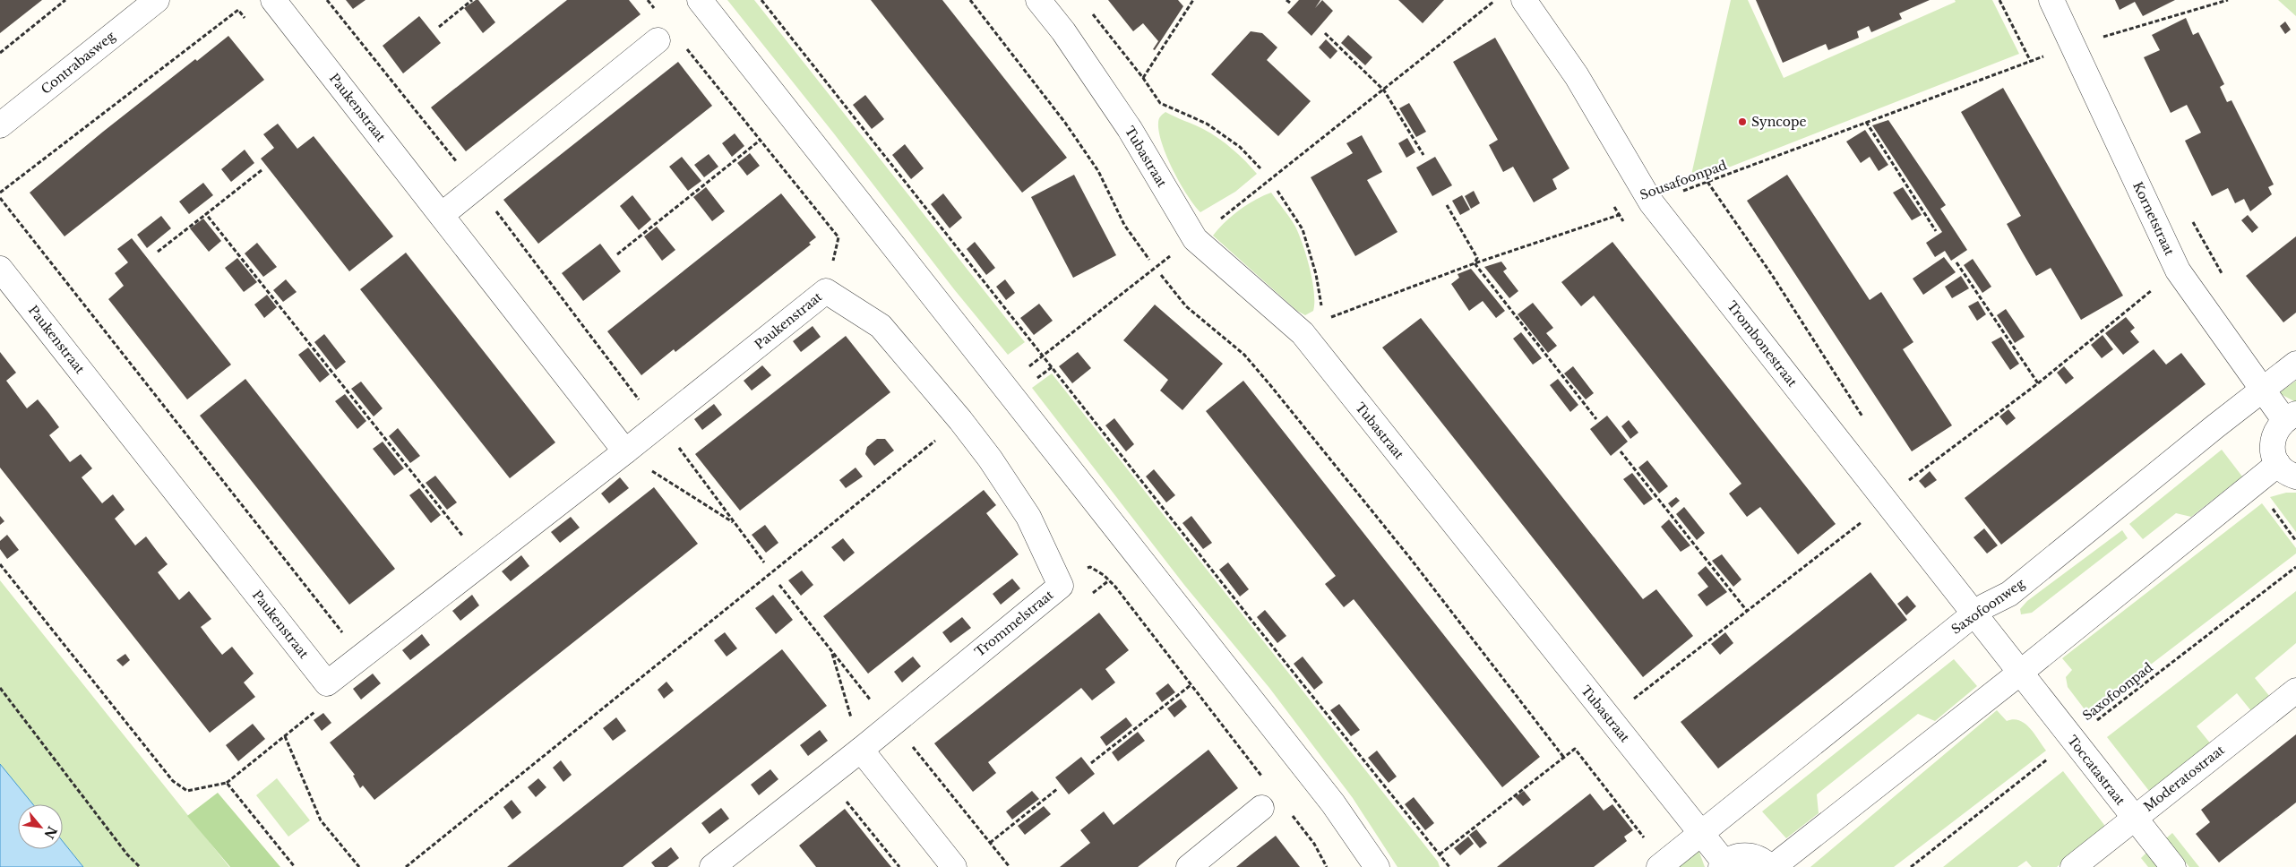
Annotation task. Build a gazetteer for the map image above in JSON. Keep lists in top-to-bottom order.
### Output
{
  "streets": {
    "street": [
      "Contrabasweg",
      "Paukenstraat",
      "Tubastraat",
      "Kornetstraat",
      "Trombonestraat",
      "Saxofoonweg",
      "Trommelstraat",
      "Toccatastraat",
      "Moderatostraat"
    ],
    "path": ["Sousafoonpad", "Saxofoonpad"]
  },
  "crossings": [
    ["Paukenstraat", "Trommelstraat"],
    ["Tubastraat", "Sousafoonpad"],
    ["Tubastraat", "Saxofoonweg"],
    ["Sousafoonpad", "Kornetstraat"],
    ["Sousafoonpad", "Trombonestraat"],
    ["Kornetstraat", "Saxofoonweg"],
    ["Trombonestraat", "Saxofoonweg"],
    ["Trombonestraat", "Toccatastraat"],
    ["Saxofoonpad", "Toccatastraat"],
    ["Toccatastraat", "Moderatostraat"]
  ],
  "places": ["Syncope"],
  "north": "bottom right"
}
